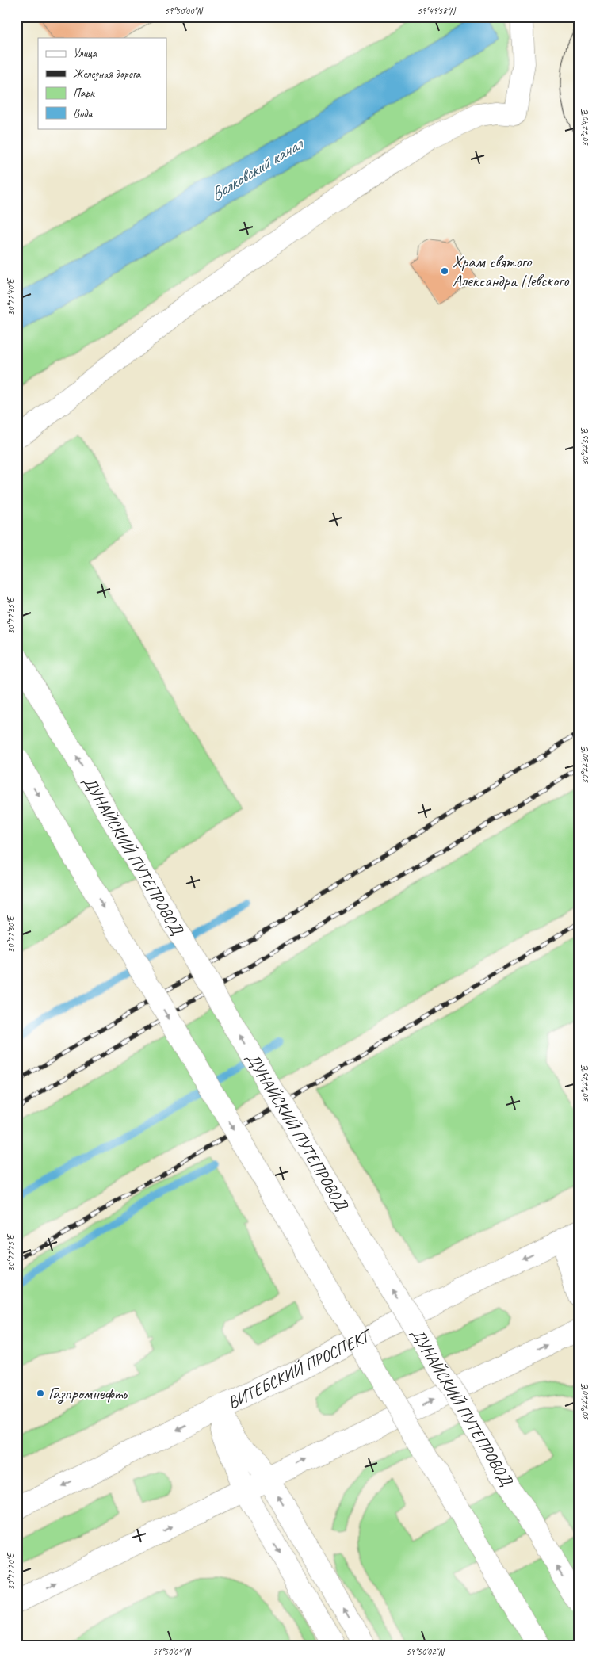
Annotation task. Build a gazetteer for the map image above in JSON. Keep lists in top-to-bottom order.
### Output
{
  "streets": {
    "main road": ["ДУНАЙСКИЙ ПУТЕПРОВОД", "ВИТЕБСКИЙ ПРОСПЕКТ"]
  },
  "water": ["Волковский канал"],
  "places": ["Храм святого Александра Невского", "Газпромнефть"],
  "legend": [
    "Улица",
    "Железная дорога",
    "Парк",
    "Вода"
  ],
  "coordinates": [
    "59°50'00\"N",
    "59°49'58\"N",
    "30°22'40\"E",
    "30°22'35\"E",
    "30°22'30\"E",
    "30°22'25\"E",
    "30°22'20\"E",
    "59°50'04\"N",
    "59°50'02\"N"
  ]
}
